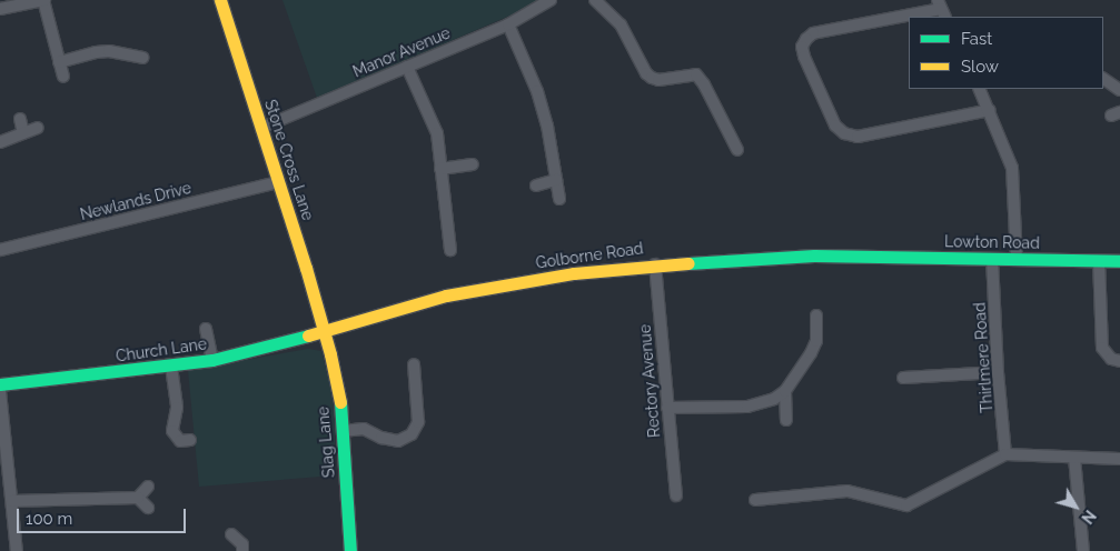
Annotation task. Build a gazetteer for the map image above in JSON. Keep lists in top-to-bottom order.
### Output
{
  "streets": {
    "main road": [
      "Stone Cross Lane",
      "Lowton Road",
      "Golborne Road",
      "Church Lane",
      "Slag Lane"
    ],
    "street": [
      "Manor Avenue",
      "Newlands Drive",
      "Thirlmere Road",
      "Rectory Avenue"
    ]
  },
  "crossings": [
    ["Manor Avenue", "Stone Cross Lane"],
    ["Stone Cross Lane", "Newlands Drive"],
    ["Stone Cross Lane", "Golborne Road"],
    ["Stone Cross Lane", "Church Lane"],
    ["Stone Cross Lane", "Slag Lane"],
    ["Lowton Road", "Golborne Road"],
    ["Lowton Road", "Thirlmere Road"],
    ["Golborne Road", "Church Lane"],
    ["Golborne Road", "Rectory Avenue"],
    ["Golborne Road", "Slag Lane"],
    ["Church Lane", "Slag Lane"]
  ],
  "legend": ["Fast", "Slow"],
  "scale_bar": "100 m",
  "north": "bottom right"
}
